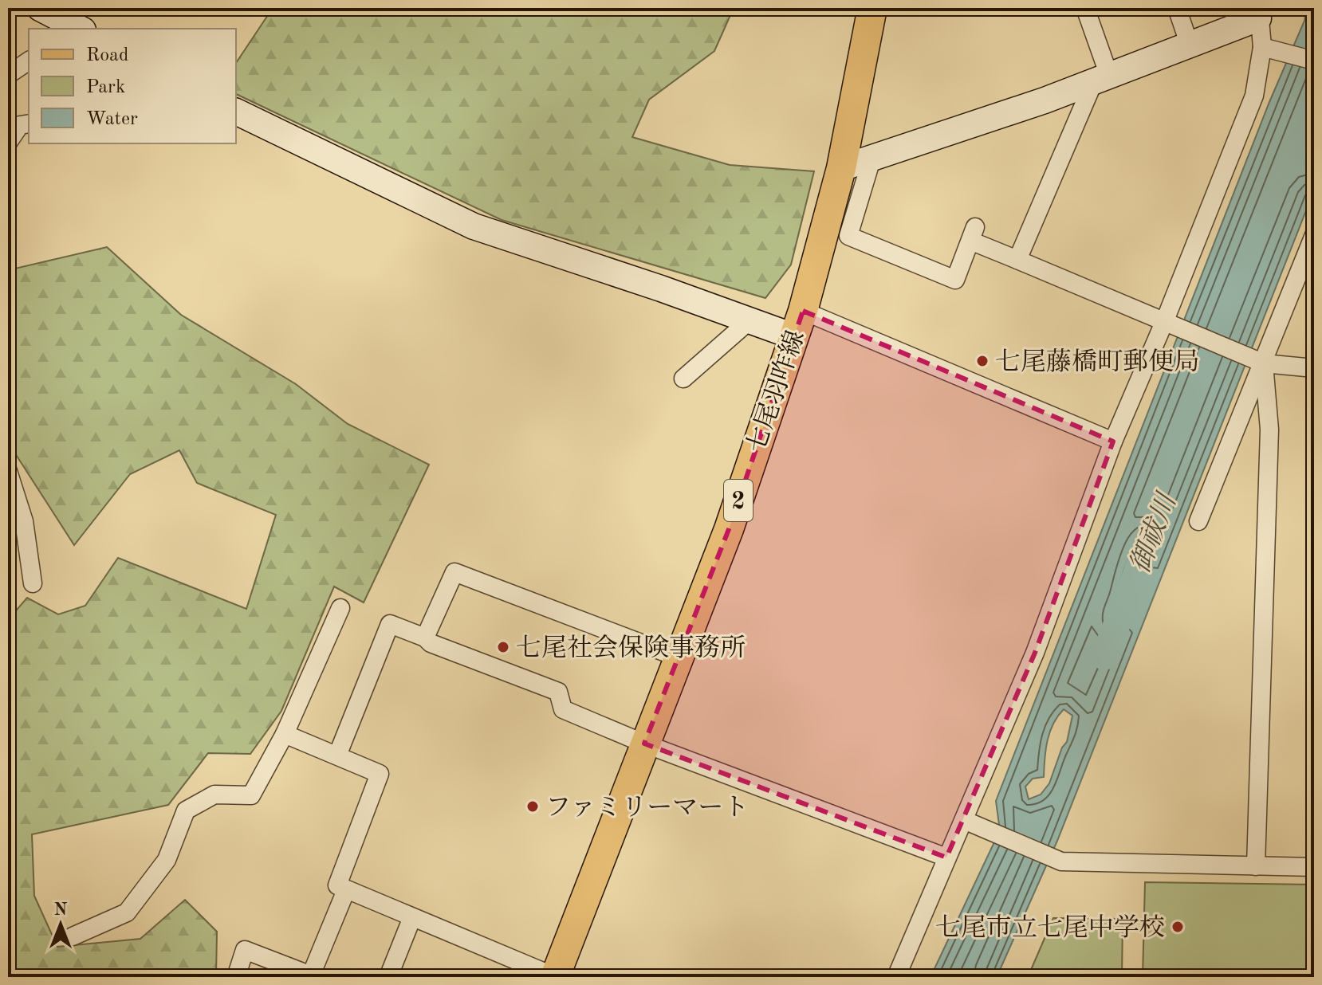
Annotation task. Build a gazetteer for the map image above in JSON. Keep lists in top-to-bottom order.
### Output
{
  "streets": {
    "main road": ["七尾羽咋線", "2"]
  },
  "water": ["御祓川"],
  "places": [
    "七尾藤橋町郵便局",
    "七尾社会保険事務所",
    "ファミリーマート",
    "七尾市立七尾中学校"
  ],
  "legend": ["Road", "Park", "Water"],
  "north": "top"
}
